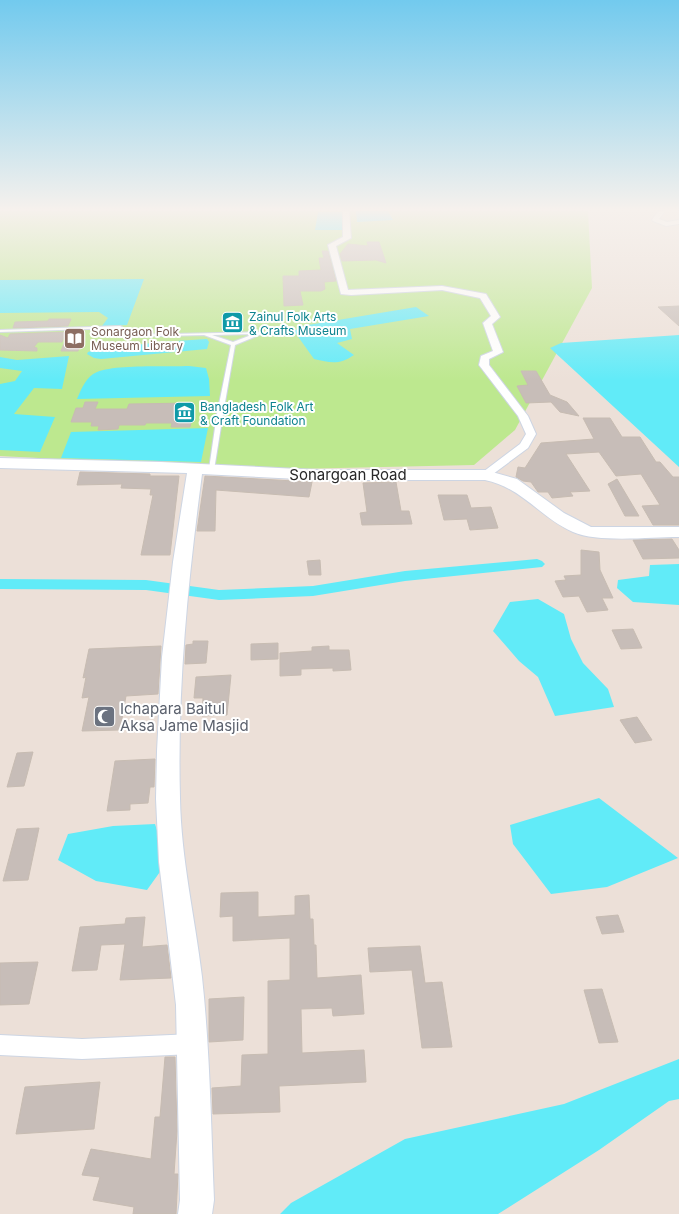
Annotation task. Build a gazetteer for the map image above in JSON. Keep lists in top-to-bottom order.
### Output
{
  "streets": {
    "main road": ["Sonargoan Road"]
  },
  "places": {
    "museum": ["Zainul Folk Arts & Crafts Museum", "Bangladesh Folk Art & Craft Foundation"],
    "library": ["Sonargaon Folk Museum Library"],
    "mosque": ["Ichapara Baitul Aksa Jame Masjid"]
  }
}
